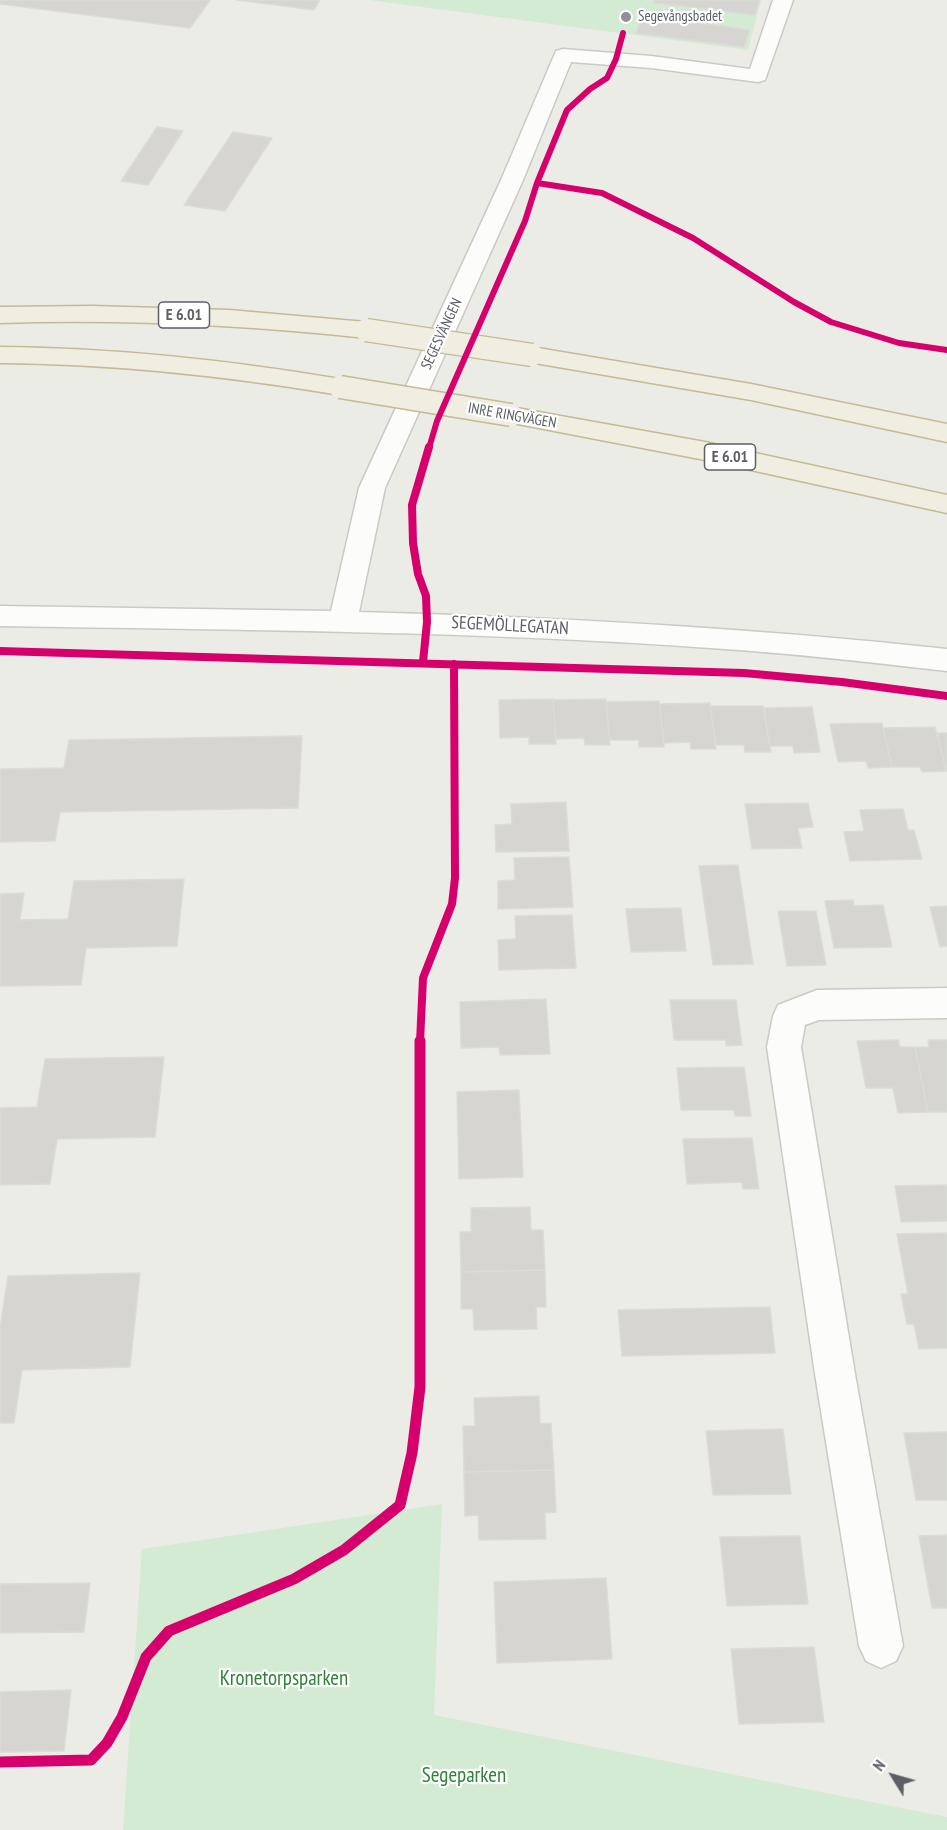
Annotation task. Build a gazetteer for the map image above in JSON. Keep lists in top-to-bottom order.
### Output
{
  "streets": {
    "highway": ["E 6.01", "INRE RINGVÄGEN"],
    "street": ["SEGESVÄNGEN", "SEGEMÖLLEGATAN"]
  },
  "crossings": [
    ["SEGESVÄNGEN", "SEGEMÖLLEGATAN"]
  ],
  "parks": ["Kronetorpsparken", "Segeparken"],
  "places": ["Segevångsbadet"],
  "north": "top left"
}
